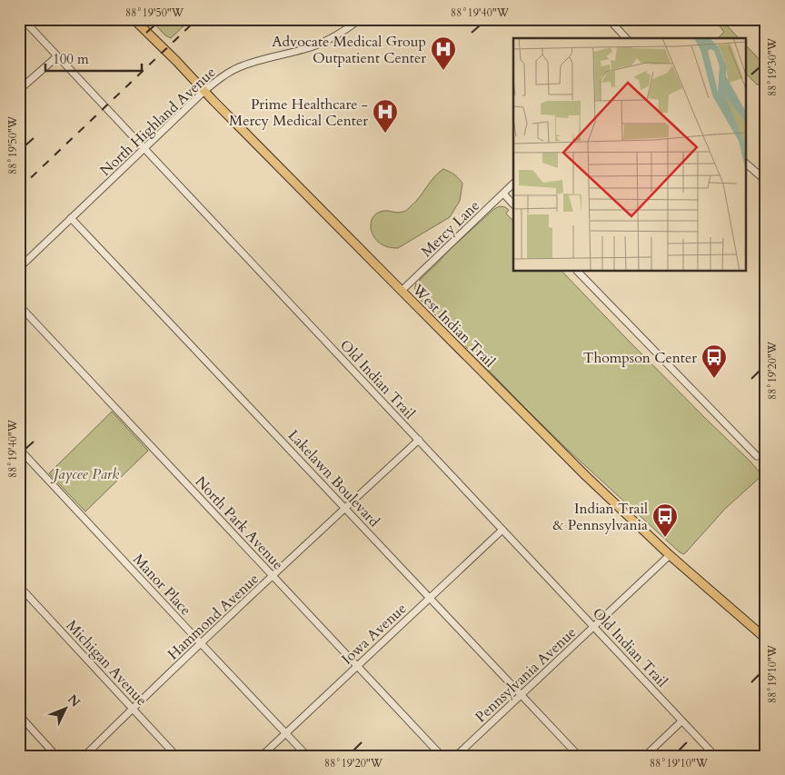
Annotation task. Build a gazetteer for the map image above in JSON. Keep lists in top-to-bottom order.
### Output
{
  "streets": {
    "main road": ["West Indian Trail"],
    "street": [
      "North Highland Avenue",
      "Mercy Lane",
      "Old Indian Trail",
      "Lakelawn Boulevard",
      "North Park Avenue",
      "Manor Place",
      "Hammond Avenue",
      "Iowa Avenue",
      "Michigan Avenue",
      "Pennsylvania Avenue"
    ]
  },
  "crossings": [
    ["North Highland Avenue", "West Indian Trail"],
    ["North Highland Avenue", "Old Indian Trail"],
    ["North Highland Avenue", "Lakelawn Boulevard"],
    ["Mercy Lane", "West Indian Trail"],
    ["West Indian Trail", "Pennsylvania Avenue"],
    ["Old Indian Trail", "Hammond Avenue"],
    ["Old Indian Trail", "Iowa Avenue"],
    ["Old Indian Trail", "Pennsylvania Avenue"],
    ["Lakelawn Boulevard", "Hammond Avenue"],
    ["Lakelawn Boulevard", "Iowa Avenue"],
    ["Lakelawn Boulevard", "Pennsylvania Avenue"],
    ["North Park Avenue", "Hammond Avenue"],
    ["North Park Avenue", "Iowa Avenue"],
    ["Manor Place", "Hammond Avenue"],
    ["Manor Place", "Iowa Avenue"],
    ["Hammond Avenue", "Michigan Avenue"]
  ],
  "parks": ["Jaycee Park"],
  "places": {
    "hospital": ["Advocate Medical Group Outpatient Center", "Prime Healthcare - Mercy Medical Center"],
    "bus stop": ["Thompson Center", "Indian Trail & Pennsylvania"]
  },
  "scale_bar": "100 m",
  "north": "top right",
  "coordinates": [
    "88°19'50\"W",
    "88°19'40\"W",
    "88°19'30\"W",
    "88°19'20\"W",
    "88°19'10\"W"
  ]
}
